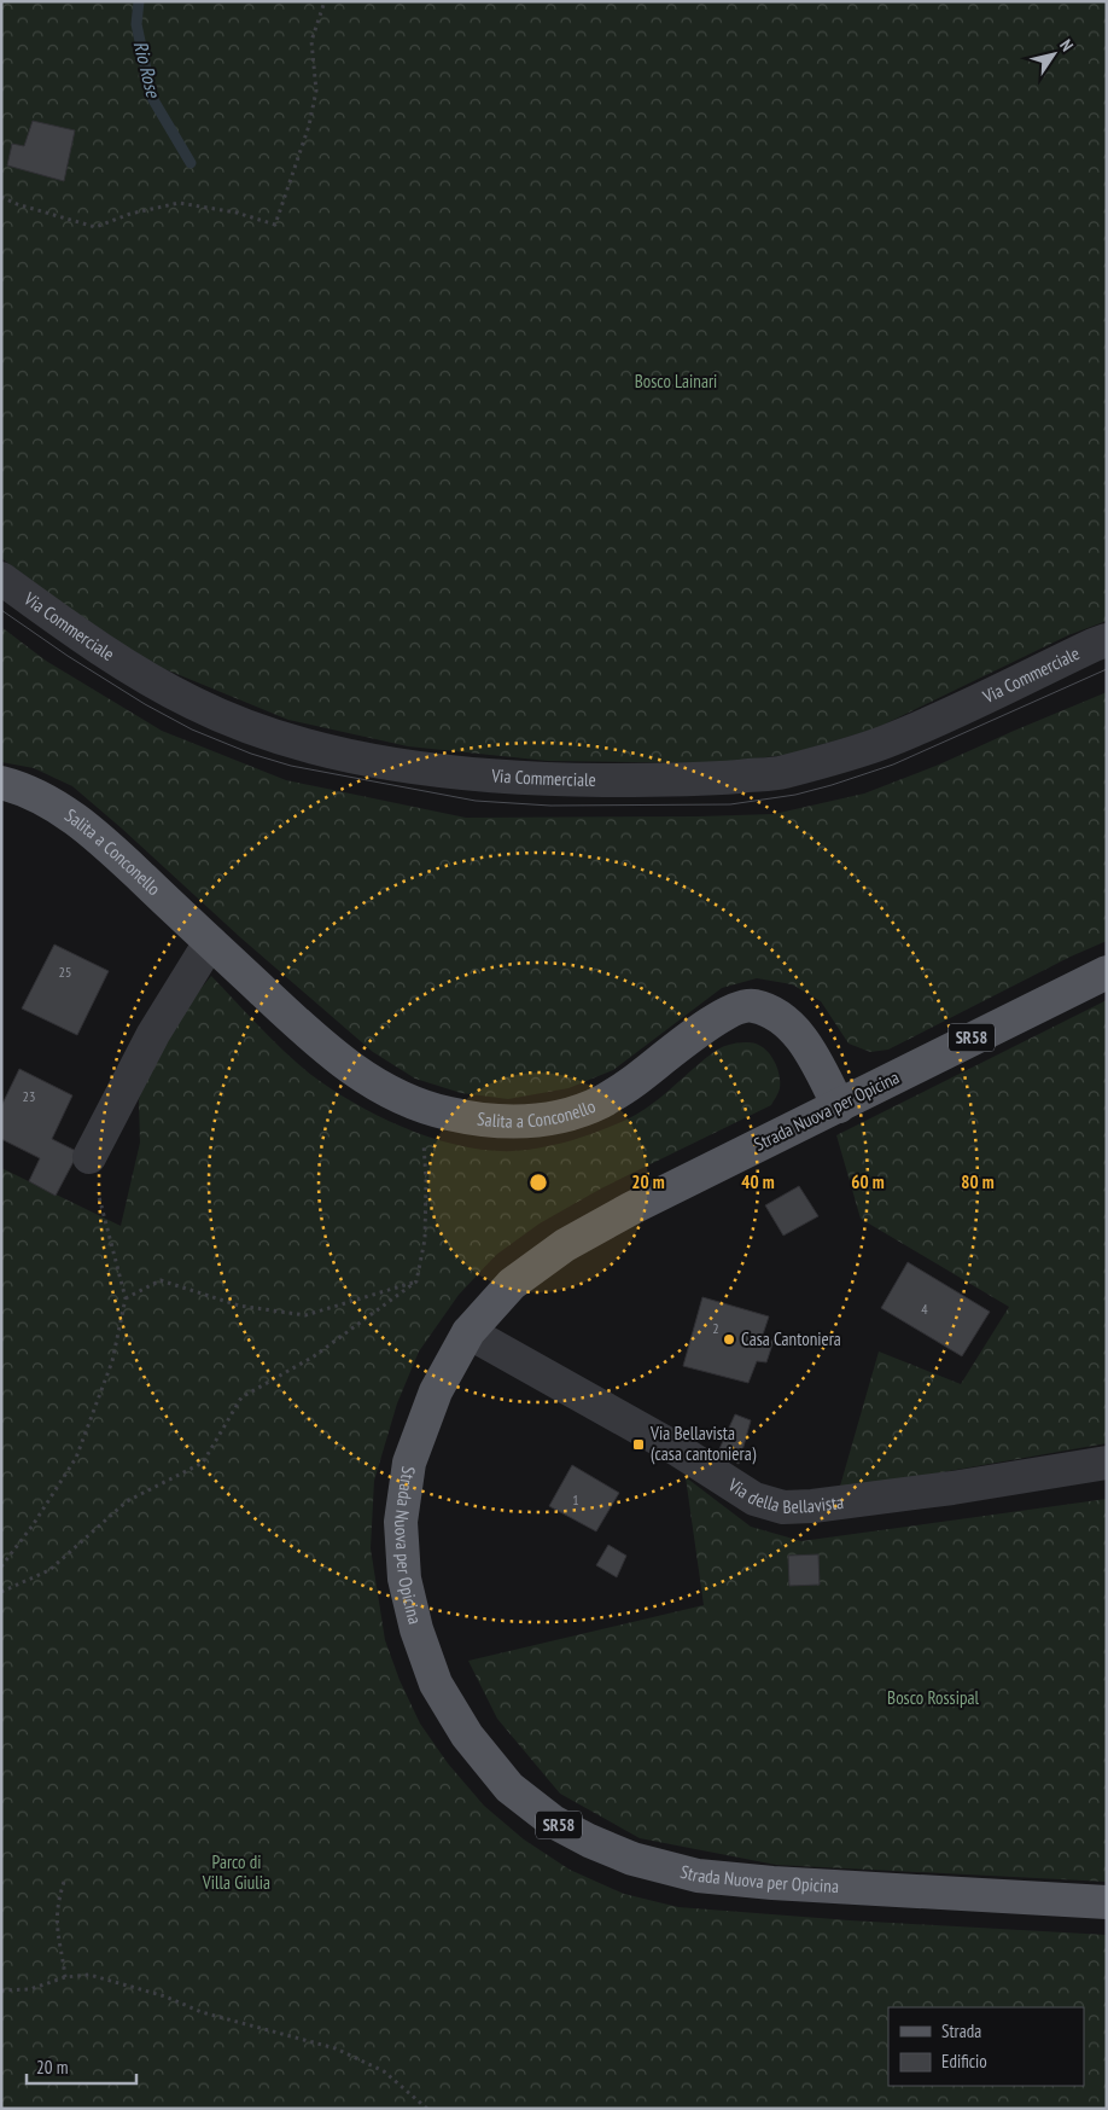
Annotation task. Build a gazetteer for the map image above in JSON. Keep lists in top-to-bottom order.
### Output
{
  "streets": {
    "main road": ["Salita a Conconello", "SR58", "Strada Nuova per Opicina"],
    "street": ["Via Commerciale", "Via della Bellavista"]
  },
  "crossings": [
    ["Salita a Conconello", "Strada Nuova per Opicina"],
    ["Strada Nuova per Opicina", "Via della Bellavista"]
  ],
  "water": ["Rio Rose"],
  "parks": ["Bosco Lainari", "Bosco Rossipal", "Parco di Villa Giulia"],
  "places": {
    "other": ["Casa Cantoniera"],
    "transit": ["Via Bellavista (casa cantoniera)"]
  },
  "house_numbers": [
    "25",
    "23",
    "4",
    "2",
    "1"
  ],
  "legend": ["Strada", "Edificio"],
  "scale_bar": "20 m",
  "north": "top right",
  "rings": [
    "20 m",
    "40 m",
    "60 m",
    "80 m"
  ]
}
